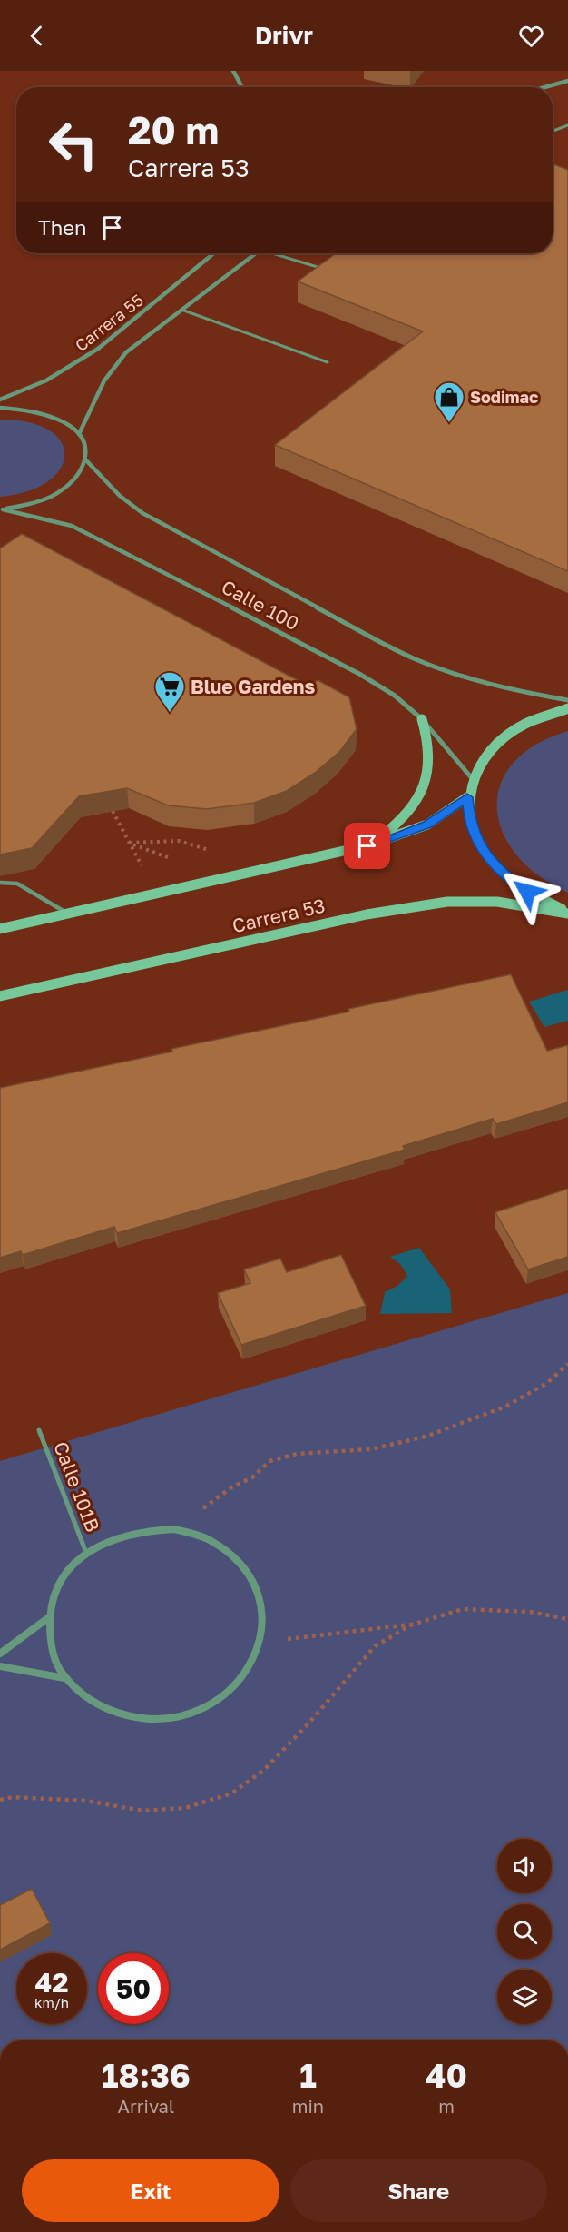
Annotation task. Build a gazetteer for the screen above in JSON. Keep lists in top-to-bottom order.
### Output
{
  "streets": {
    "main road": ["Carrera 53"],
    "street": ["Carrera 55", "Calle 100"],
    "lane": ["Calle 101B"]
  },
  "places": {
    "shop": ["Sodimac"],
    "supermarket": ["Blue Gardens"]
  },
  "page": {
    "header": "Drivr",
    "turn": ["20 m", "Carrera 53"],
    "then": "Then",
    "speed": "42 km/h",
    "limit": "50",
    "eta": [
      "18:36",
      "Arrival",
      "1",
      "min",
      "40",
      "m"
    ],
    "buttons": ["Exit", "Share"]
  }
}
